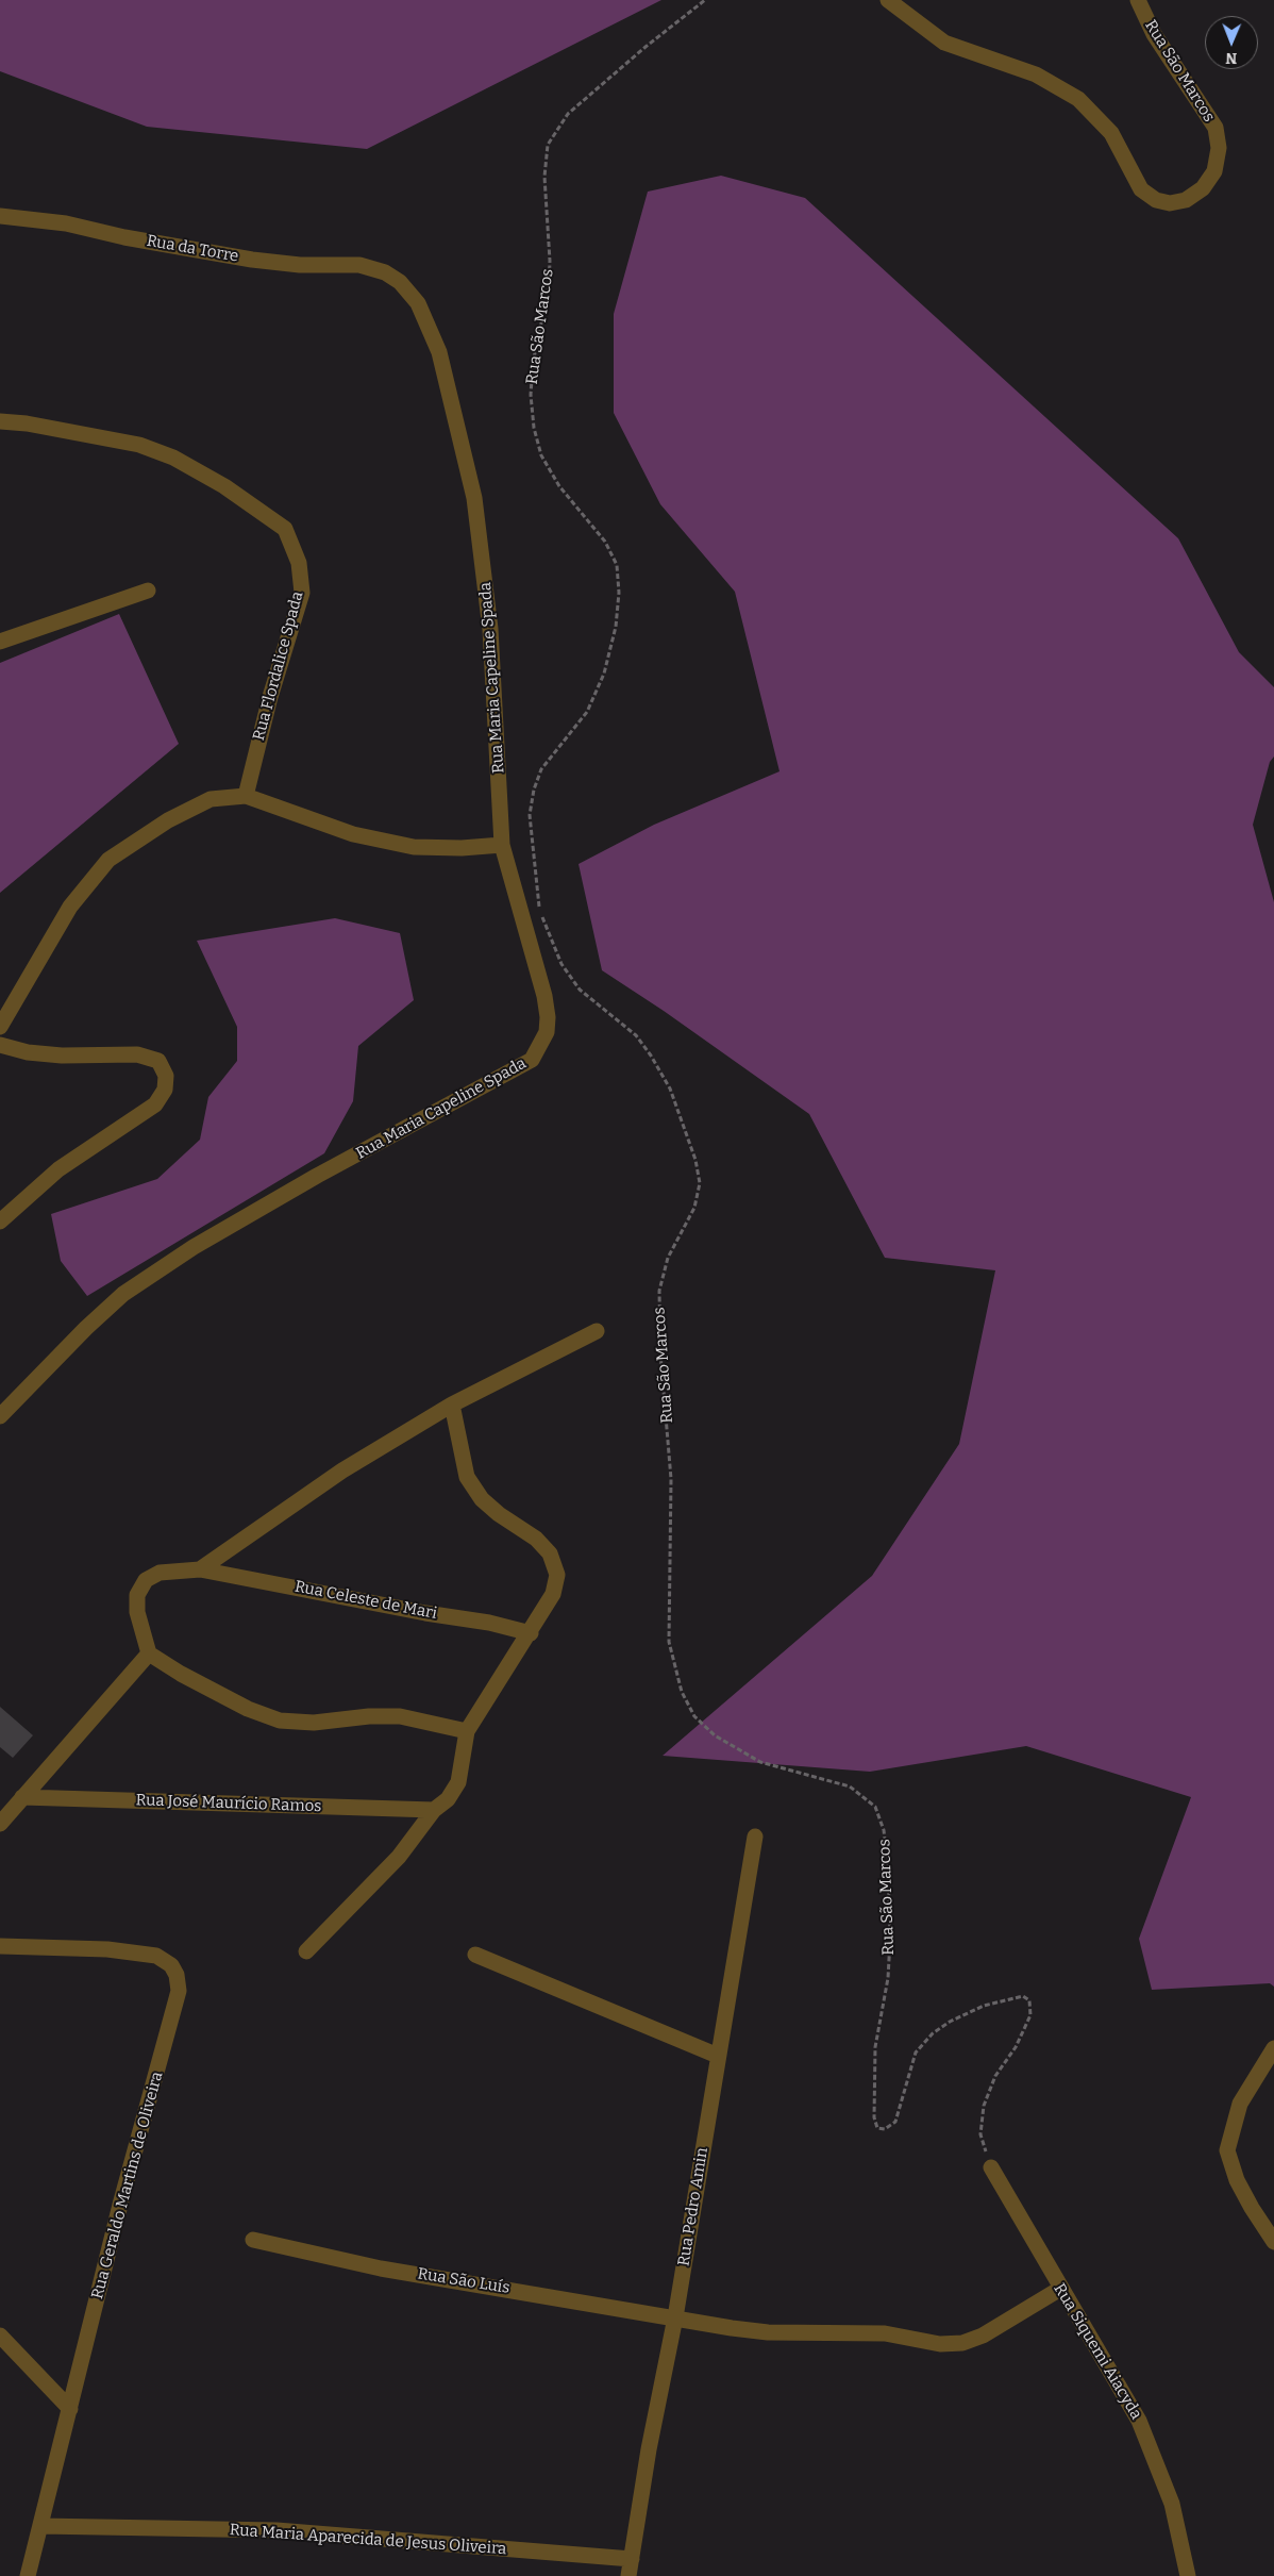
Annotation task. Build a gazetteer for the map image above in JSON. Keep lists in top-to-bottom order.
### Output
{
  "streets": {
    "street": [
      "Rua São Marcos",
      "Rua da Torre",
      "Rua Flordalice Spada",
      "Rua Maria Capeline Spada",
      "Rua Celeste de Mari",
      "Rua José Maurício Ramos",
      "Rua Geraldo Martins de Oliveira",
      "Rua Pedro Amin",
      "Rua São Luís",
      "Rua Siquemi Aiacyda",
      "Rua Maria Aparecida de Jesus Oliveira"
    ]
  },
  "crossings": [
    ["Rua São Marcos", "Rua Siquemi Aiacyda"],
    ["Rua da Torre", "Rua Maria Capeline Spada"],
    ["Rua Geraldo Martins de Oliveira", "Rua Maria Aparecida de Jesus Oliveira"],
    ["Rua Pedro Amin", "Rua São Luís"],
    ["Rua Pedro Amin", "Rua Maria Aparecida de Jesus Oliveira"],
    ["Rua São Luís", "Rua Siquemi Aiacyda"]
  ],
  "north": "bottom"
}
